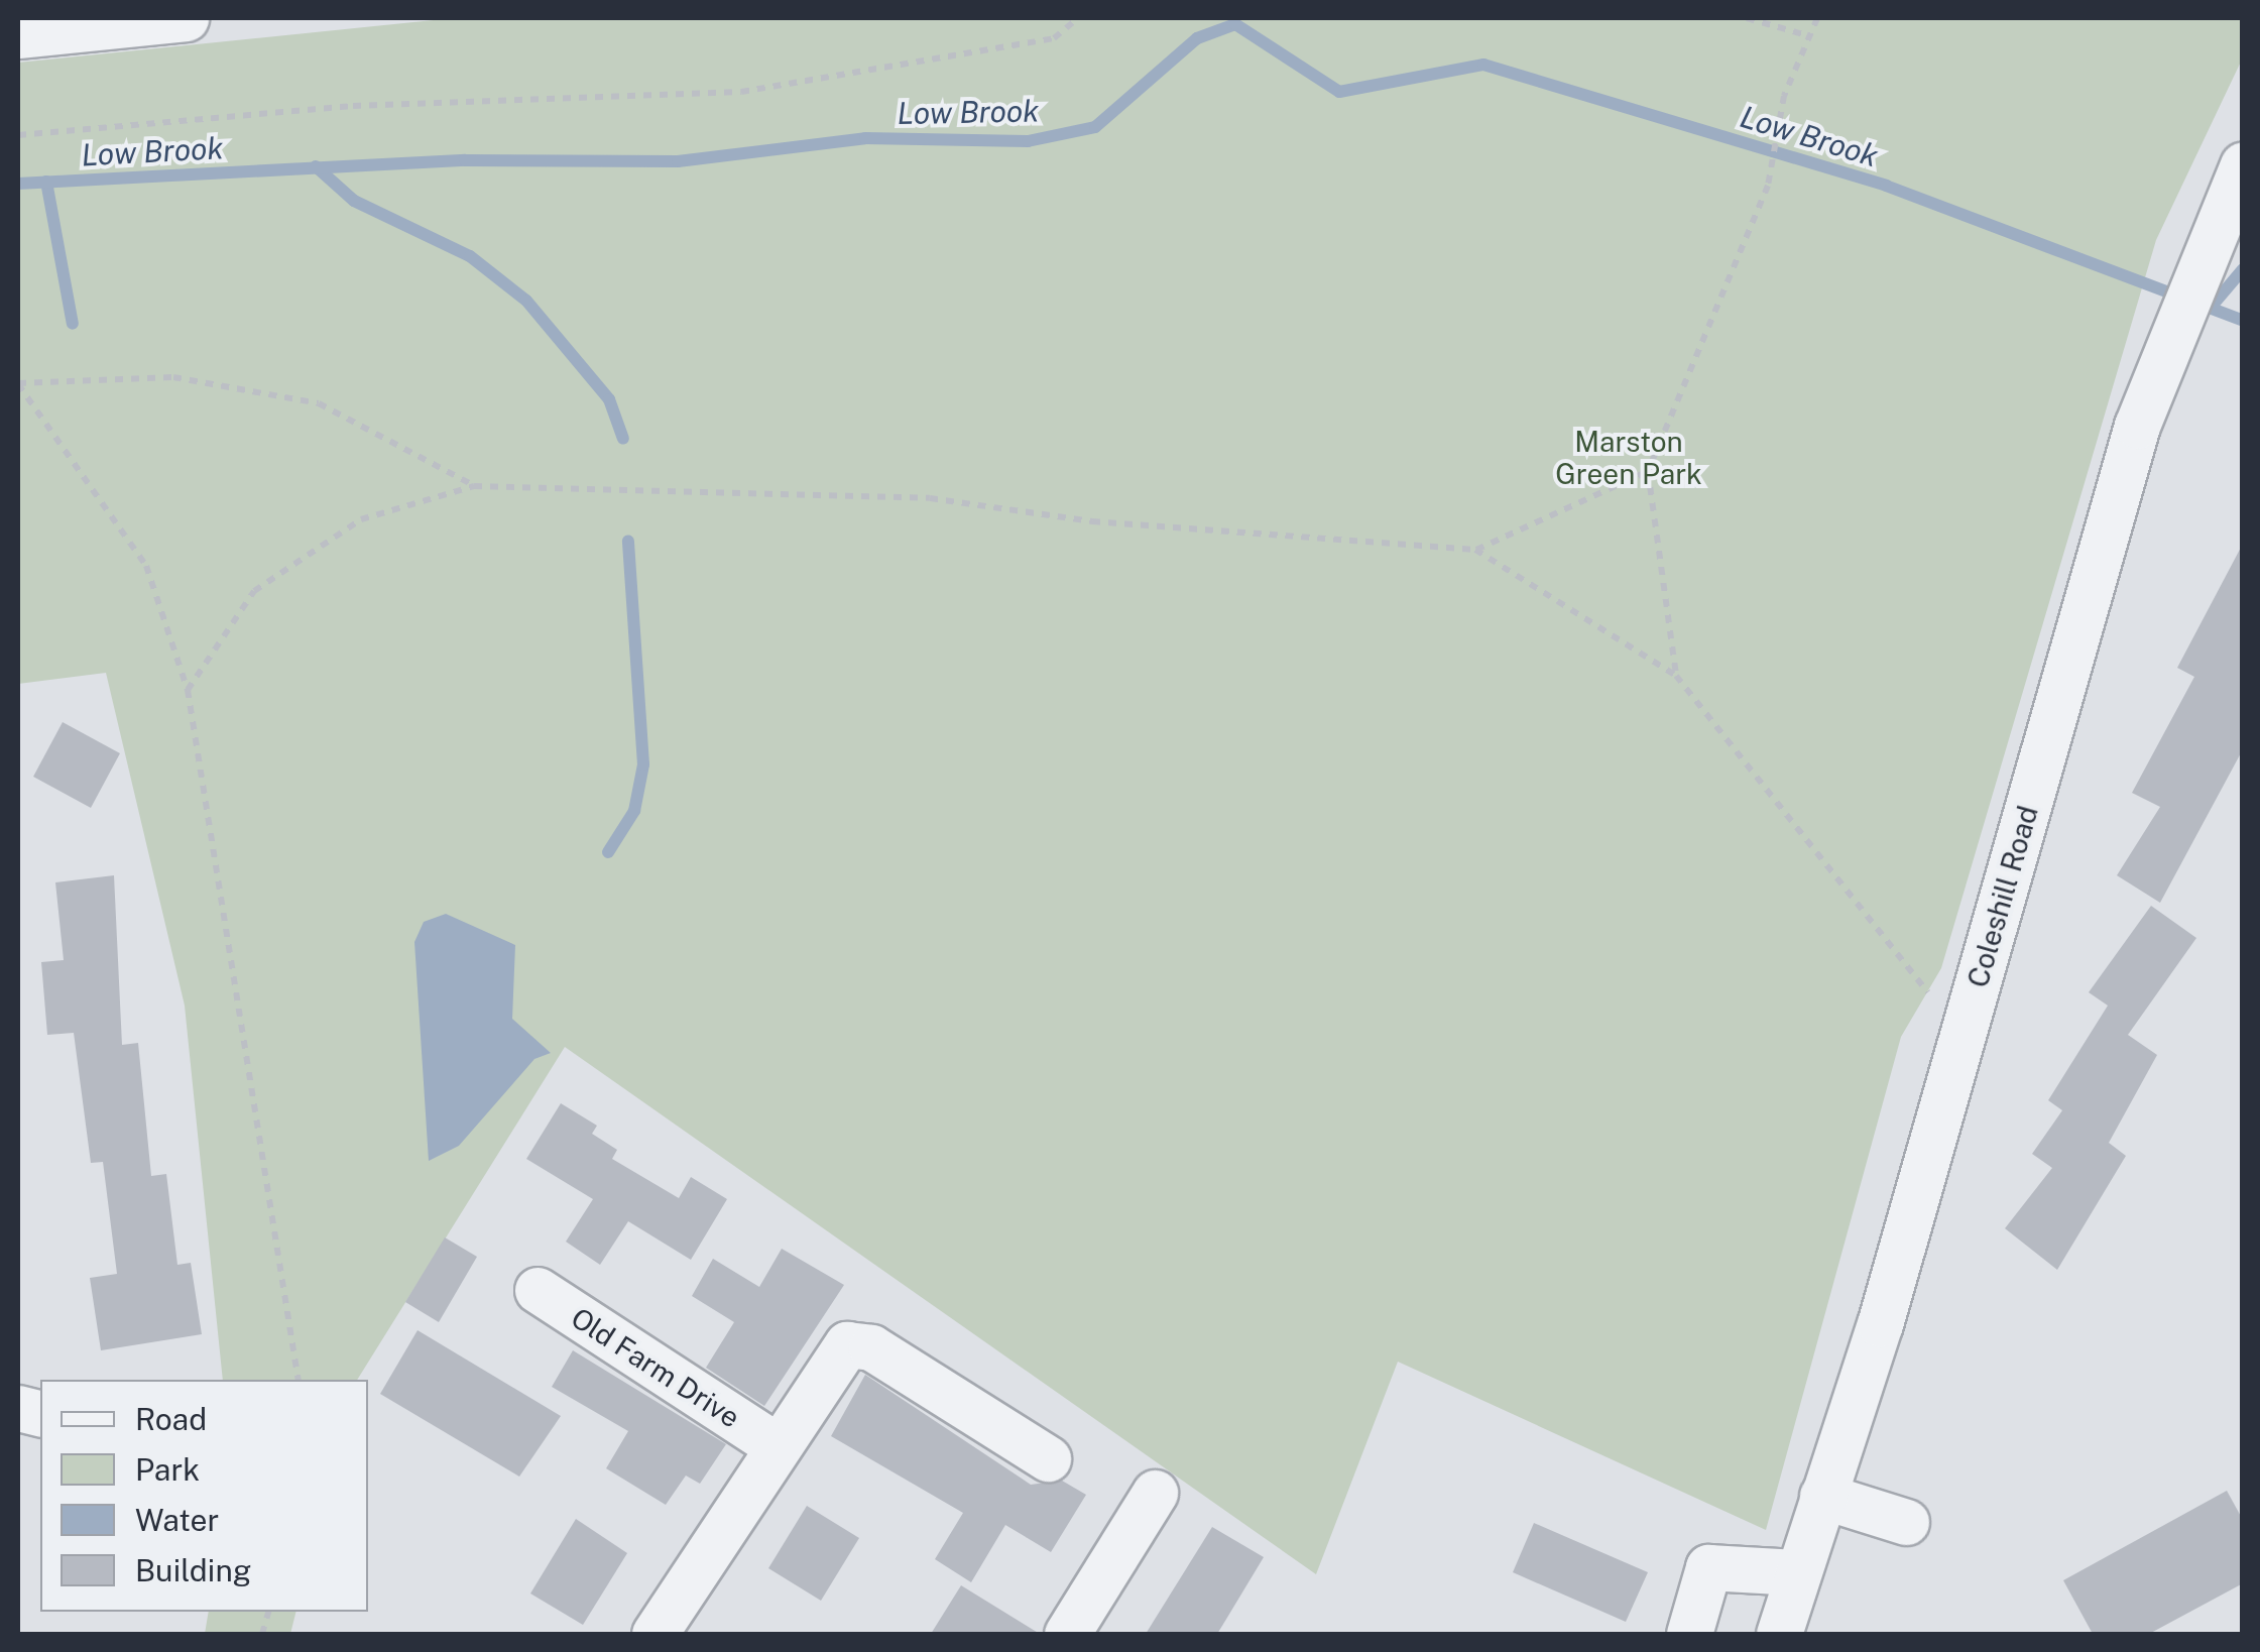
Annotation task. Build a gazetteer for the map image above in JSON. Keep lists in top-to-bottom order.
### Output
{
  "streets": {
    "street": ["Coleshill Road", "Old Farm Drive"]
  },
  "water": ["Low Brook"],
  "parks": ["Marston Green Park"],
  "legend": [
    "Road",
    "Park",
    "Water",
    "Building"
  ]
}
